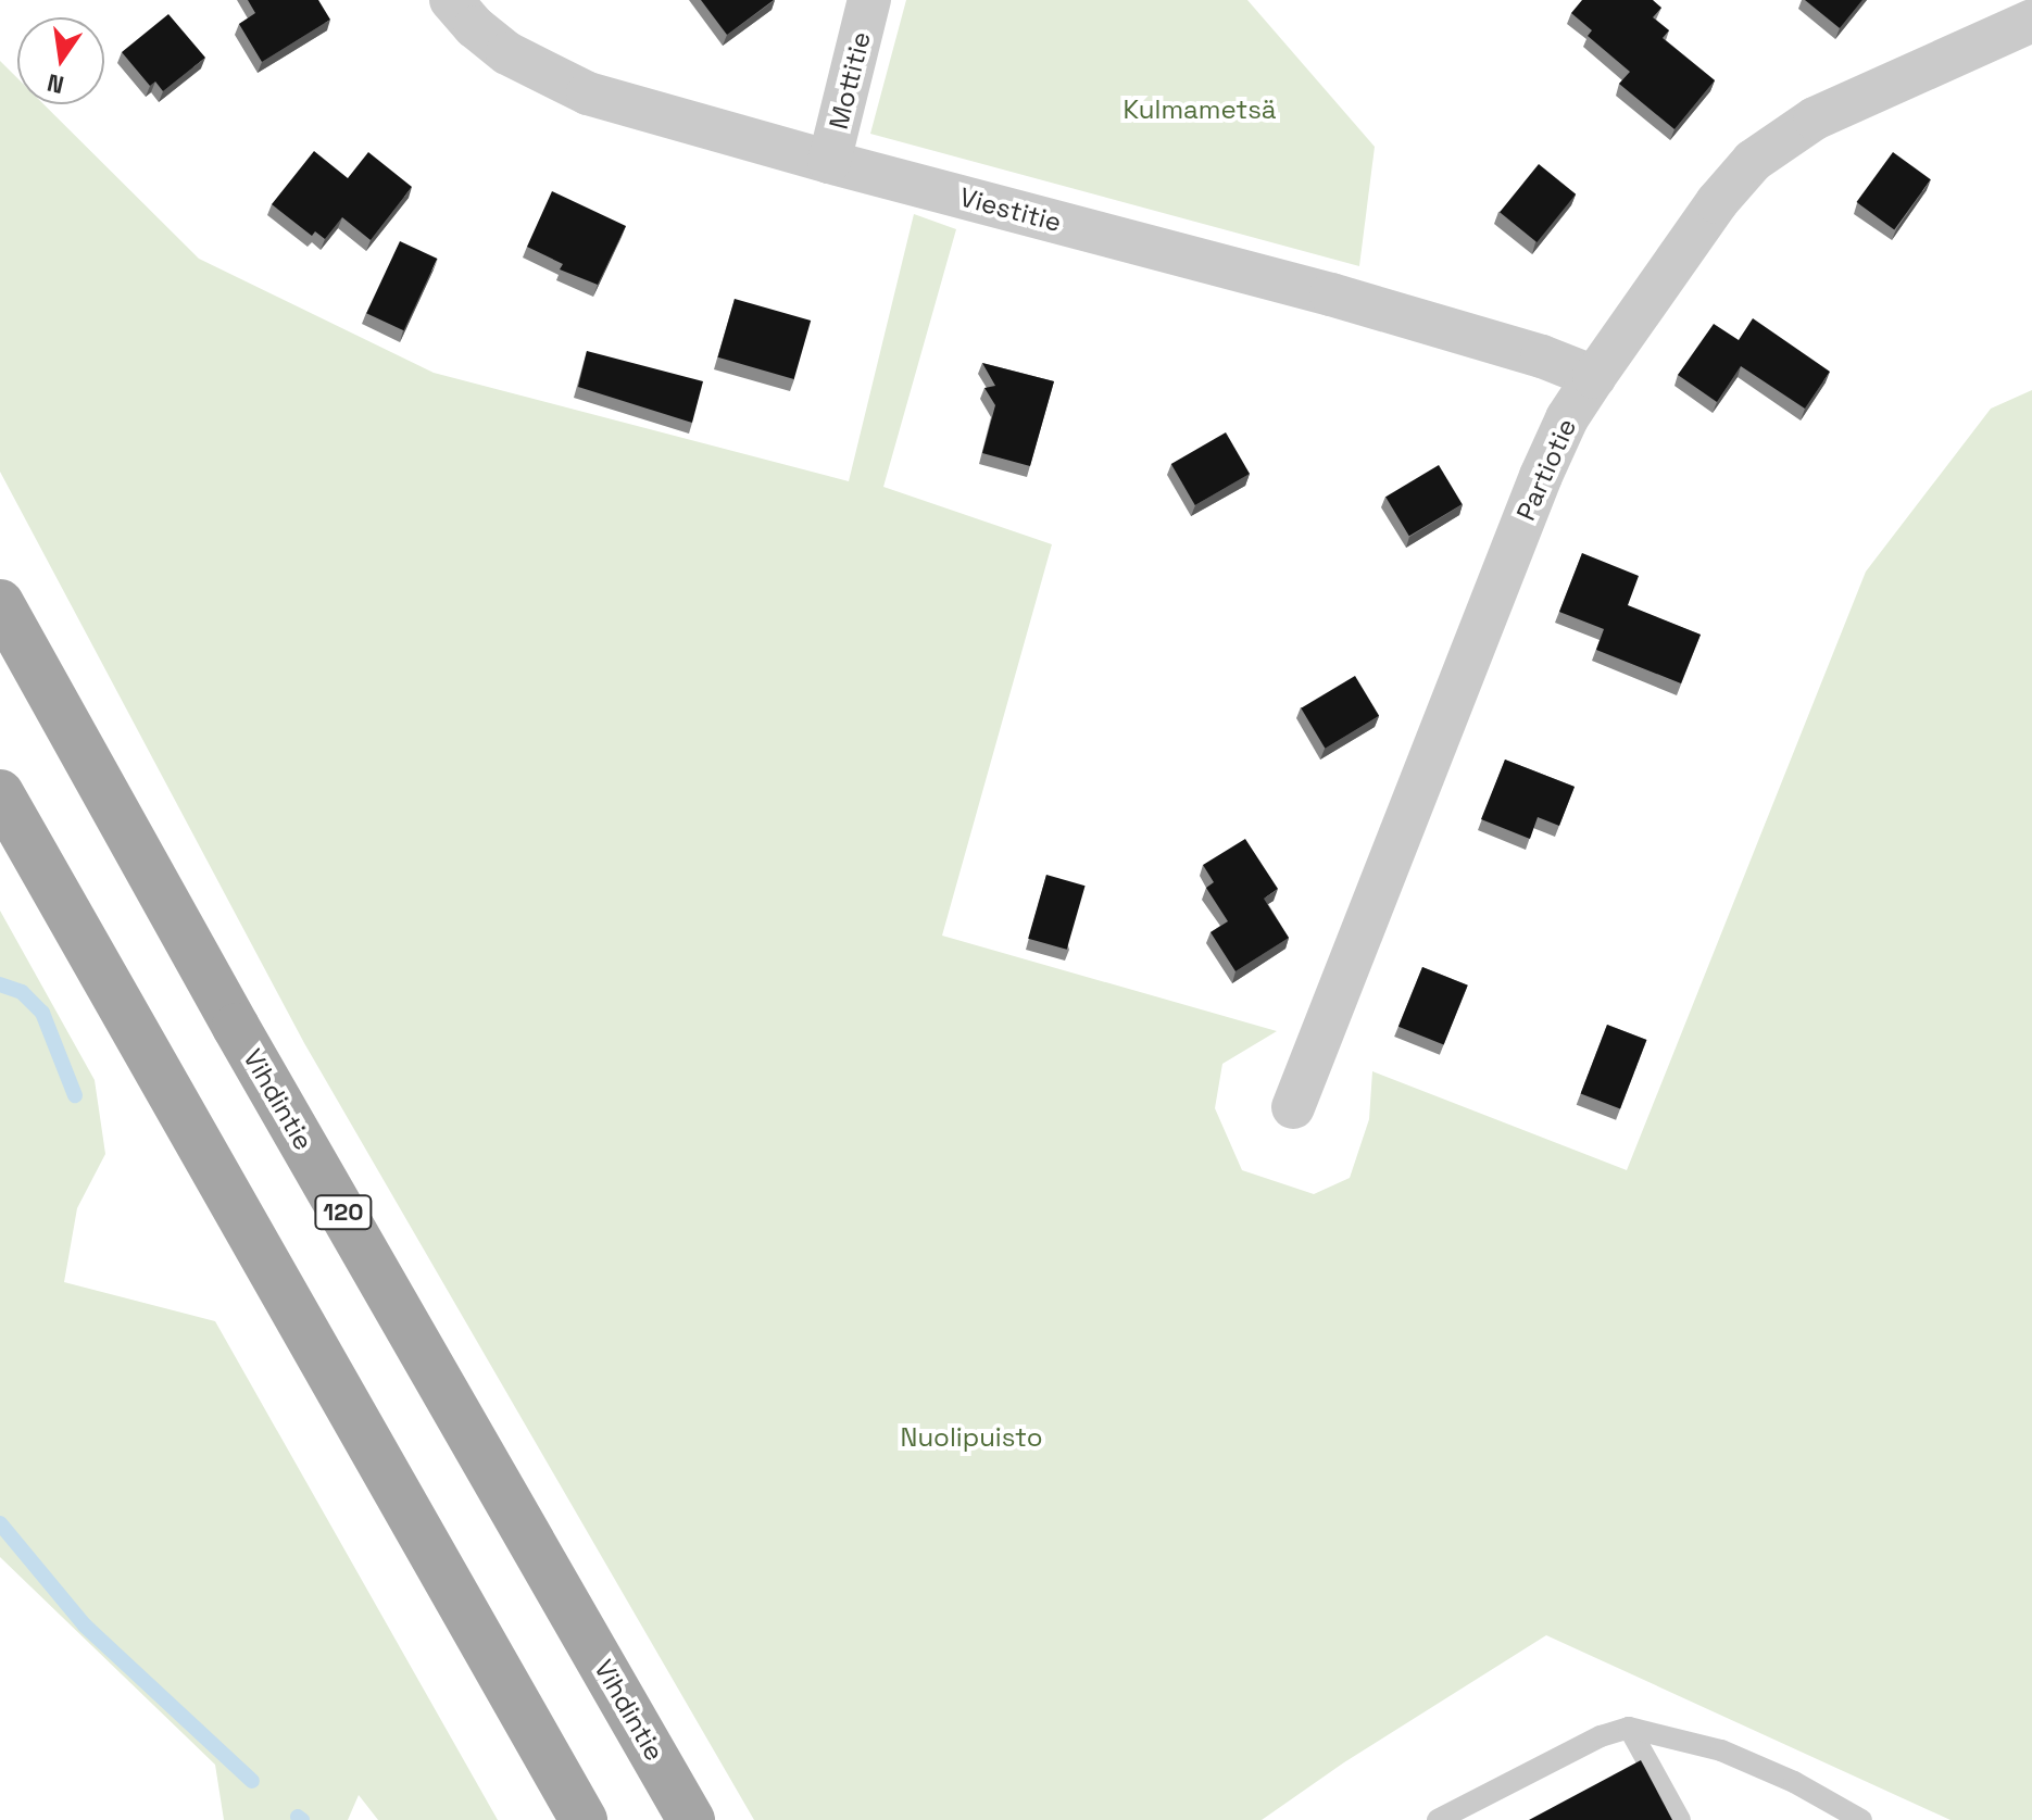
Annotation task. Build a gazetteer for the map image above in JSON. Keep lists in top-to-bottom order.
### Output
{
  "streets": {
    "main road": ["Vihdintie", "120"],
    "street": ["Mottitie", "Viestitie", "Partiotie"]
  },
  "crossings": [
    ["Mottitie", "Viestitie"],
    ["Viestitie", "Partiotie"]
  ],
  "parks": ["Kulmametsä", "Nuolipuisto"],
  "north": "bottom"
}
